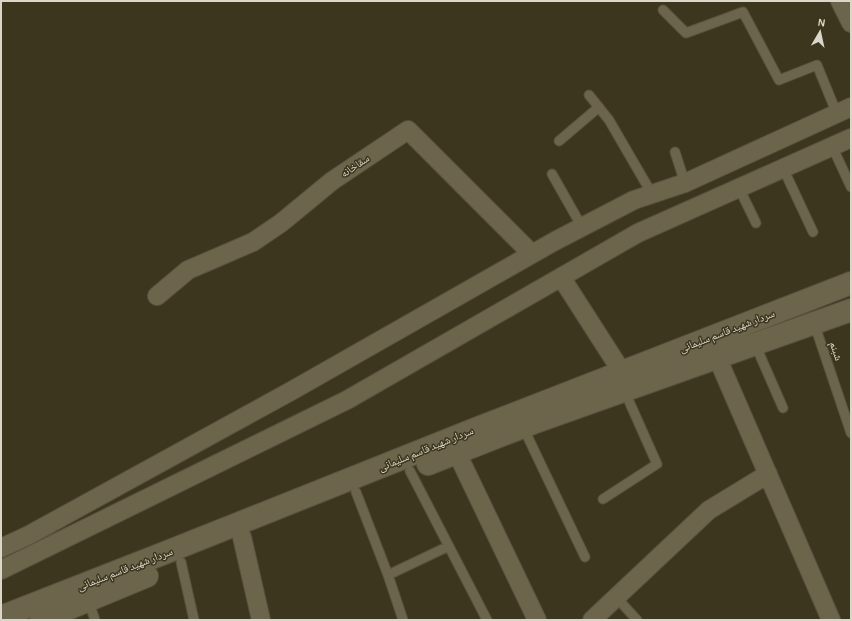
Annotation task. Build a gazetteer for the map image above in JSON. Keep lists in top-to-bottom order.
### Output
{
  "streets": {
    "street": ["سقاخانه", "سردار شهید قاسم سلیمانی"],
    "lane": ["شبنم"]
  },
  "crossings": [
    ["سردار شهید قاسم سلیمانی", "شبنم"]
  ],
  "north": "top"
}
